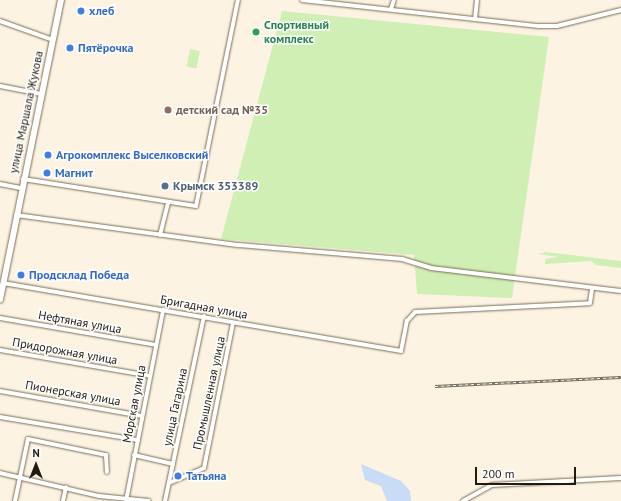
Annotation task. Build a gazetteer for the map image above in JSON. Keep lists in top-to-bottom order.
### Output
{
  "streets": {
    "main road": ["улица Маршала Жукова"],
    "street": [
      "Бригадная улица",
      "Нефтяная улица",
      "Придорожная улица",
      "Пионерская улица",
      "Промышленная улица",
      "Морская улица",
      "улица Гагарина"
    ]
  },
  "crossings": [
    ["улица Маршала Жукова", "Бригадная улица"],
    ["Бригадная улица", "Промышленная улица"],
    ["Бригадная улица", "Морская улица"],
    ["Бригадная улица", "улица Гагарина"],
    ["Нефтяная улица", "Морская улица"],
    ["Придорожная улица", "Морская улица"],
    ["Пионерская улица", "Морская улица"],
    ["Промышленная улица", "улица Гагарина"]
  ],
  "places": [
    "хлеб",
    "Спортивный комплекс",
    "Пятёрочка",
    "детский сад №35",
    "Агрокомплекс Выселковский",
    "Магнит",
    "Крымск 353389",
    "Продсклад Победа",
    "Татьяна"
  ],
  "scale_bar": "200 m",
  "north": "top"
}
